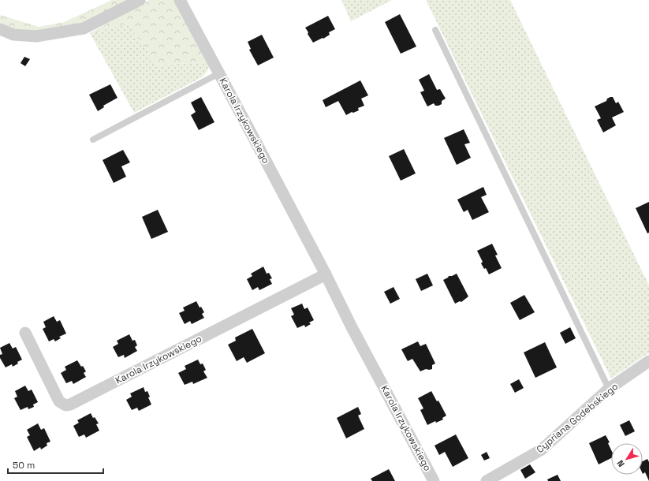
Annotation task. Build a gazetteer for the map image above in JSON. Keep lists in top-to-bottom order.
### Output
{
  "streets": {
    "street": ["Karola Irzykowskiego", "Cypriana Godebskiego"]
  },
  "scale_bar": "50 m",
  "north": "bottom left"
}
